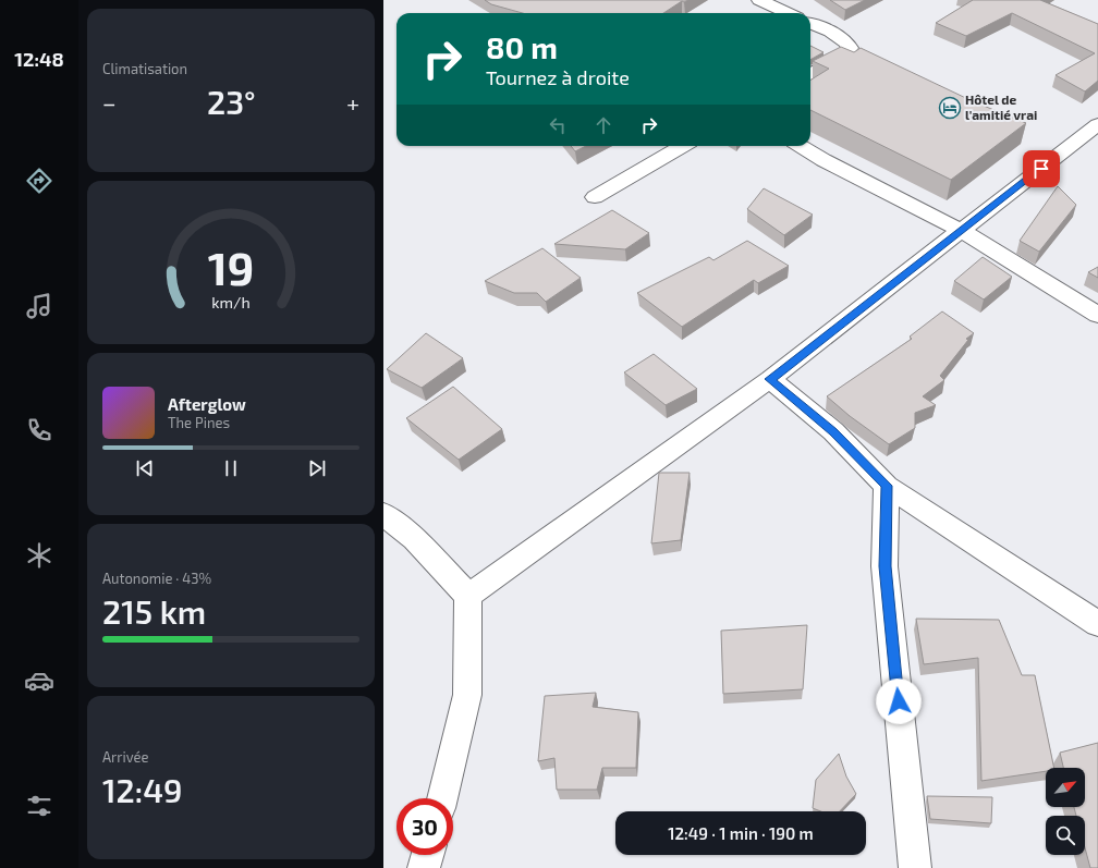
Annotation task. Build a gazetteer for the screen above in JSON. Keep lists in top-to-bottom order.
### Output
{
  "places": {
    "hotel": ["Hôtel de l'amitié vrai"]
  },
  "north": "top right",
  "page": {
    "tabs": "12:48",
    "tile": [
      "Climatisation",
      ["Autonomie · 43%", "215 km"],
      ["Arrivée", "12:49"]
    ],
    "turn": ["80 m", "Tournez à droite"],
    "heat": ["−", "23°", "+"],
    "song": ["Afterglow", "The Pines"],
    "limit": "30",
    "trip": "12:49 · 1 min · 190 m",
    "gauge": ["19", "km/h"]
  }
}
